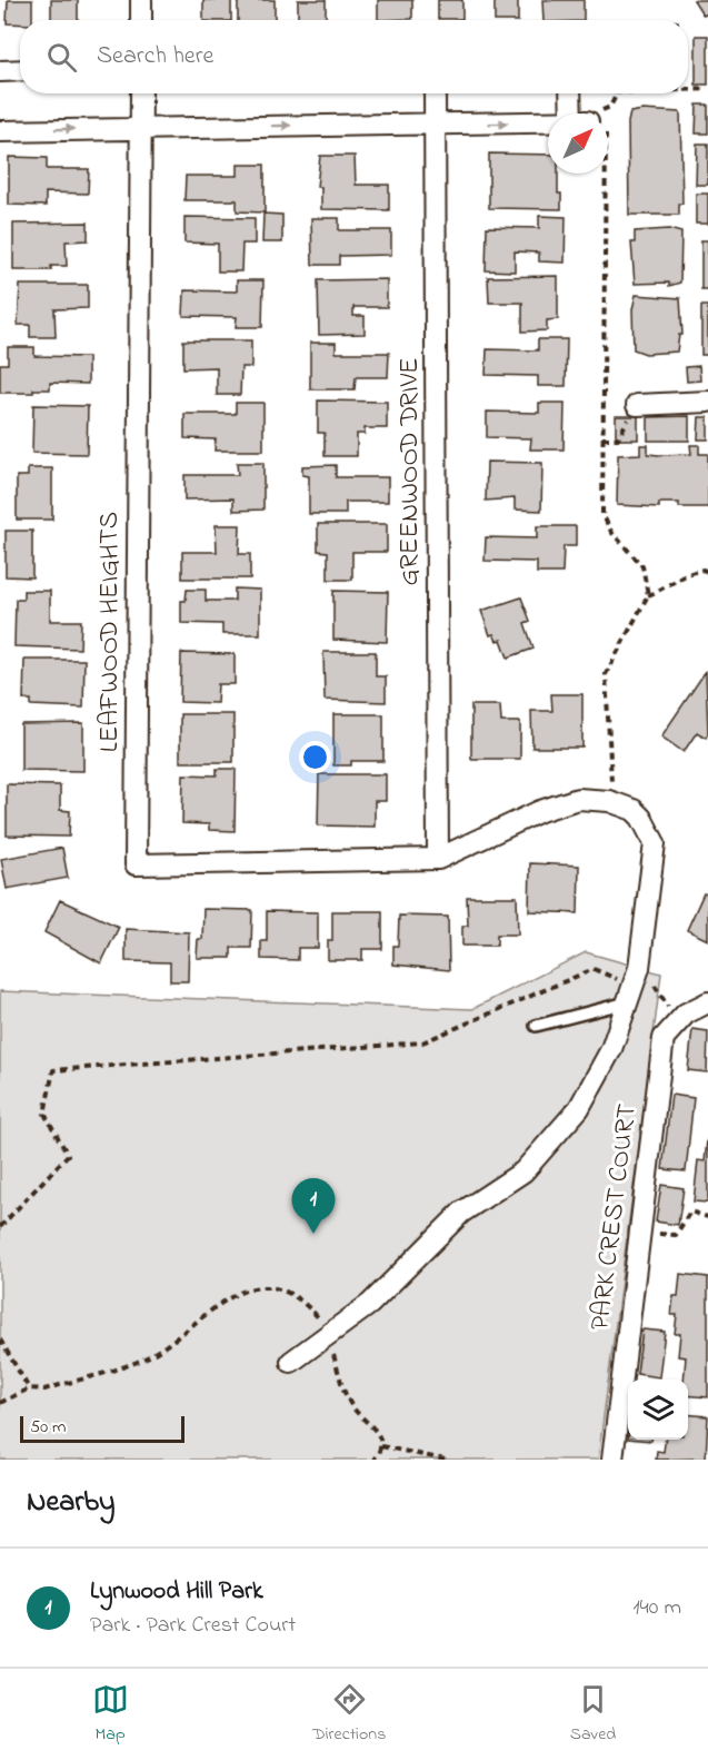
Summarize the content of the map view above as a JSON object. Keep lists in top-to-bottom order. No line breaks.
{"streets":{"street":["GREENWOOD DRIVE","LEAFWOOD HEIGHTS","PARK CREST COURT"]},"crossings":[["GREENWOOD DRIVE","LEAFWOOD HEIGHTS"],["GREENWOOD DRIVE","PARK CREST COURT"],["LEAFWOOD HEIGHTS","PARK CREST COURT"]],"scale_bar":"50 m","north":"top right","page":{"search":"Search here","pins":"1","scale":"50 m","heading":"Nearby","list":[{"mark":"1","name":"Lynwood Hill Park","note":"Park · Park Crest Court","value":"140 m"}],"nav":["Map","Directions","Saved"]}}
